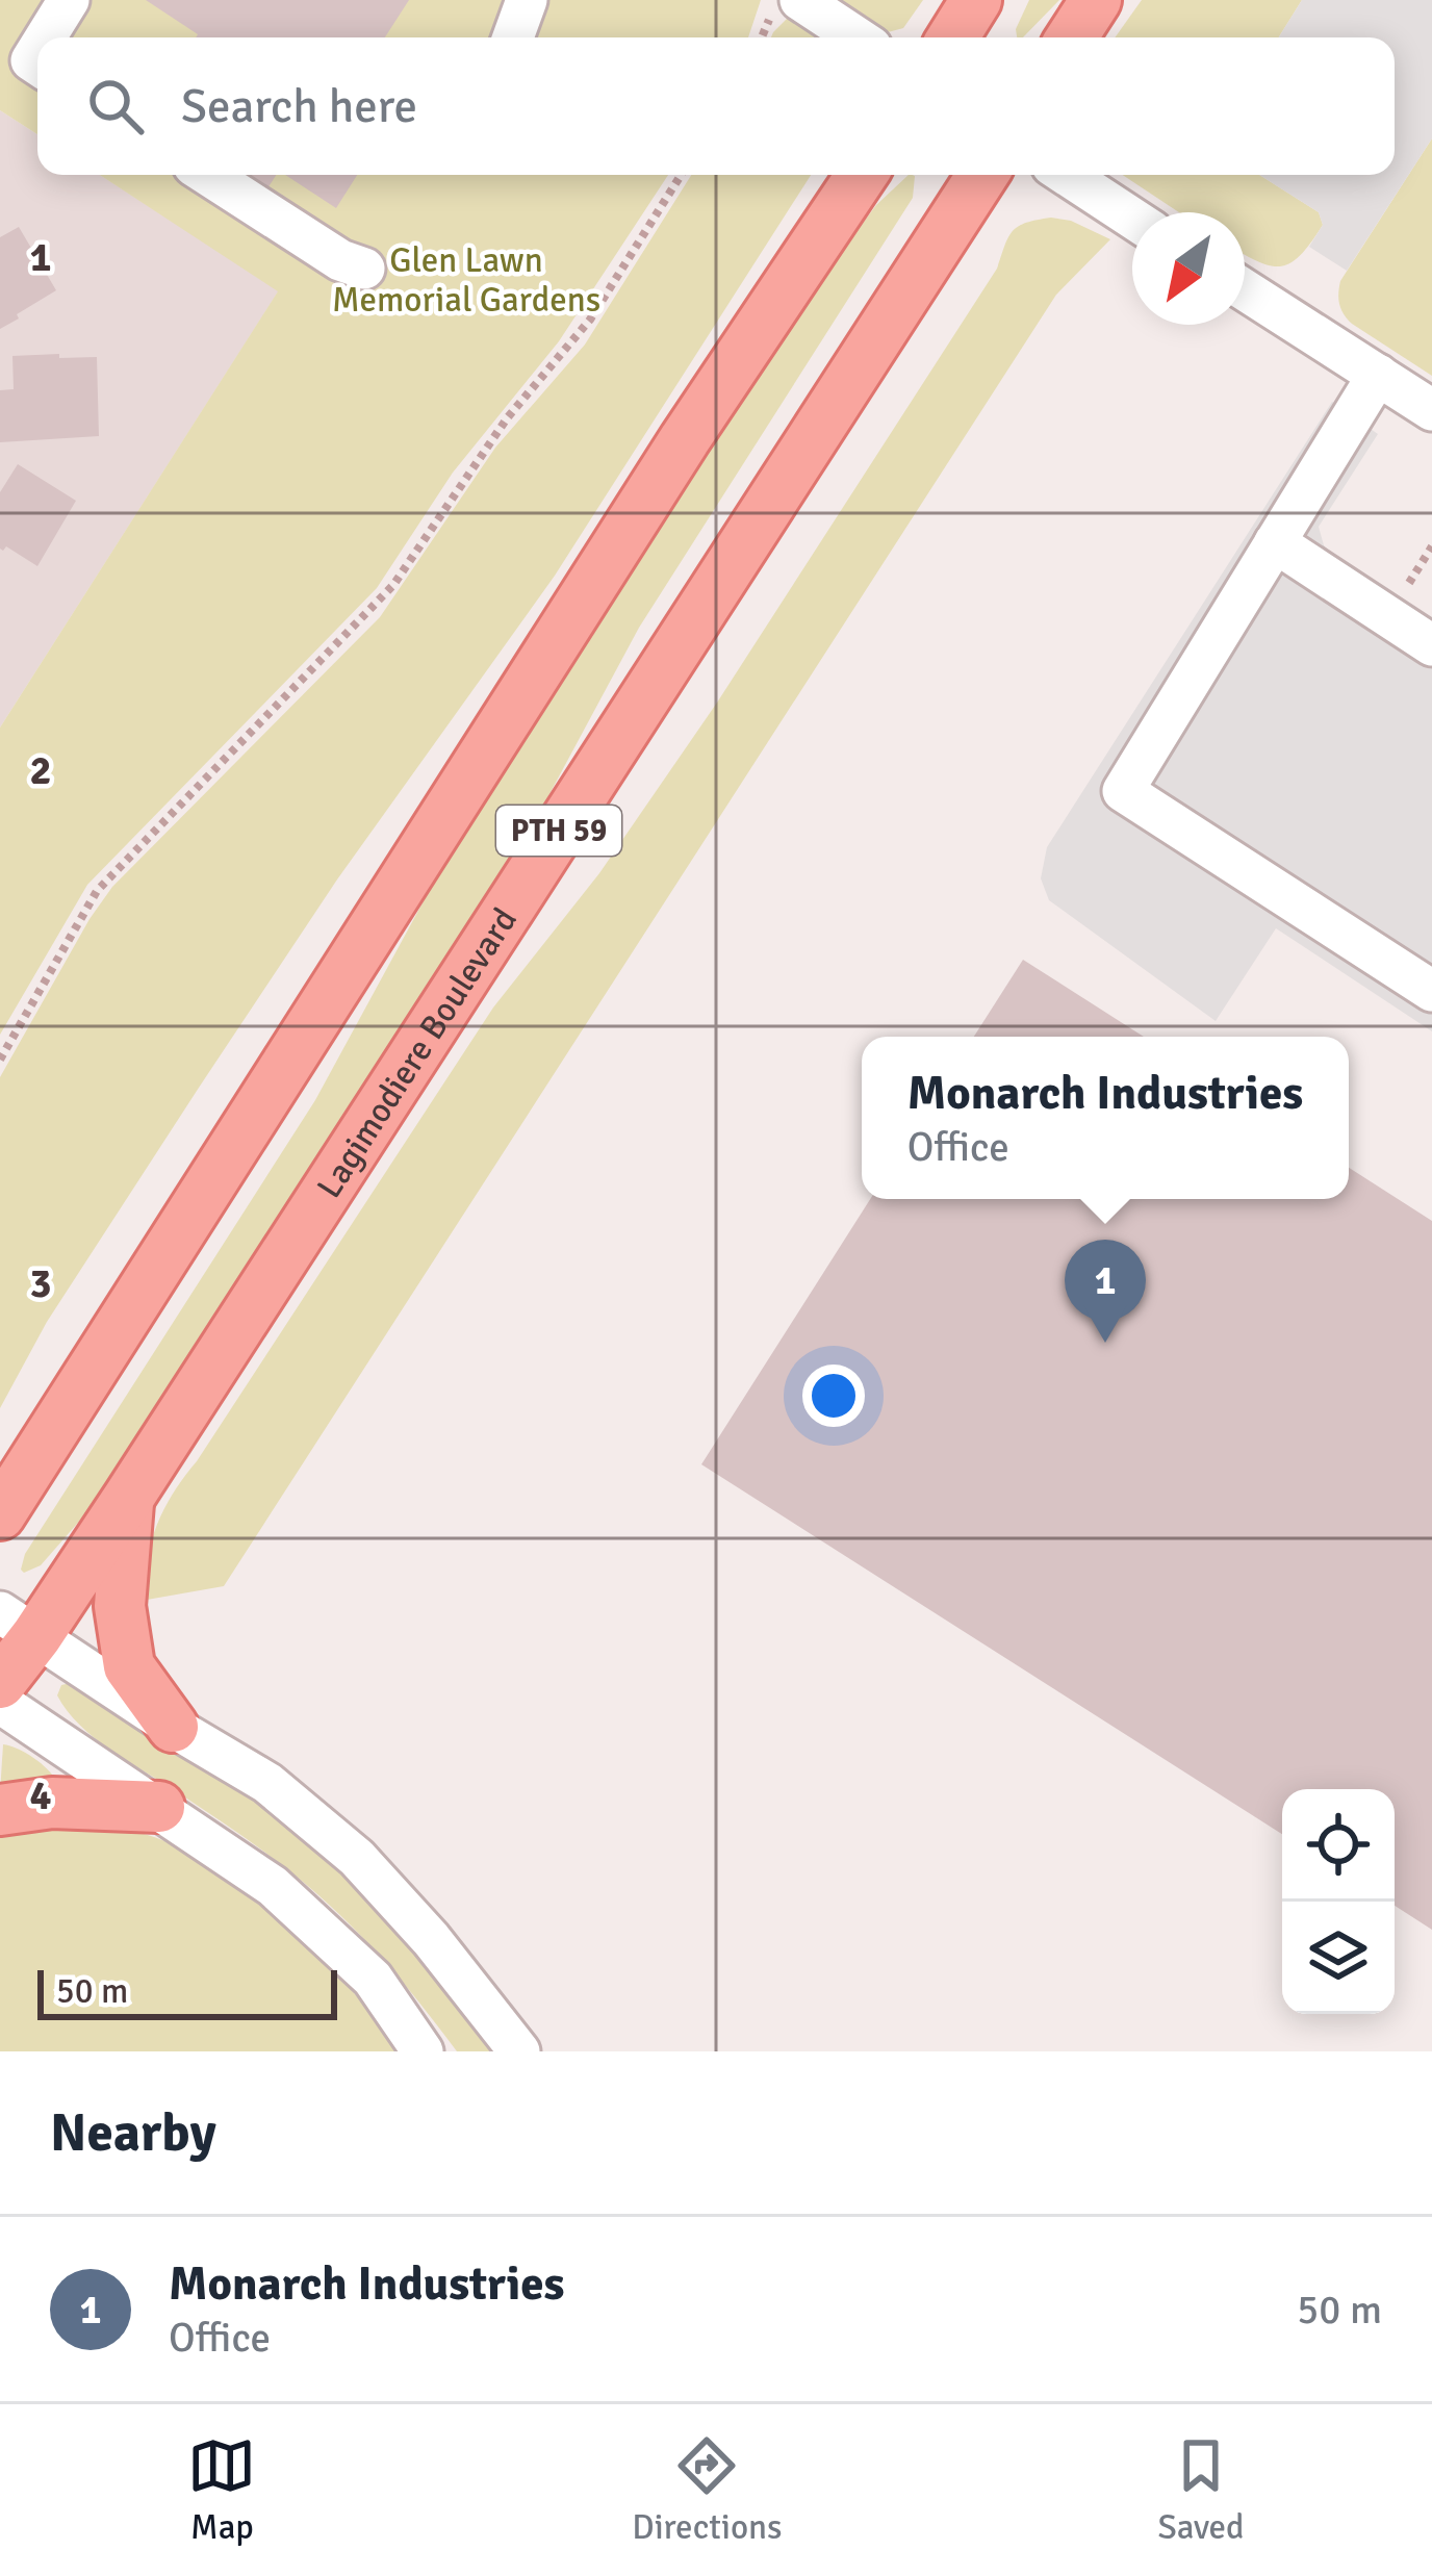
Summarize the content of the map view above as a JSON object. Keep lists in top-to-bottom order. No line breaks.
{"streets":{"main road":["PTH 59","Lagimodiere Boulevard"]},"parks":["Glen Lawn Memorial Gardens"],"scale_bar":"50 m","north":"bottom left","page":{"search":"Search here","popup":["Monarch Industries","Office"],"pins":"1","scale":"50 m","heading":"Nearby","list":[{"mark":"1","name":"Monarch Industries","note":"Office","value":"50 m"}],"nav":["Map","Directions","Saved"]},"grid":{"rows":["1","2","3","4"]}}
